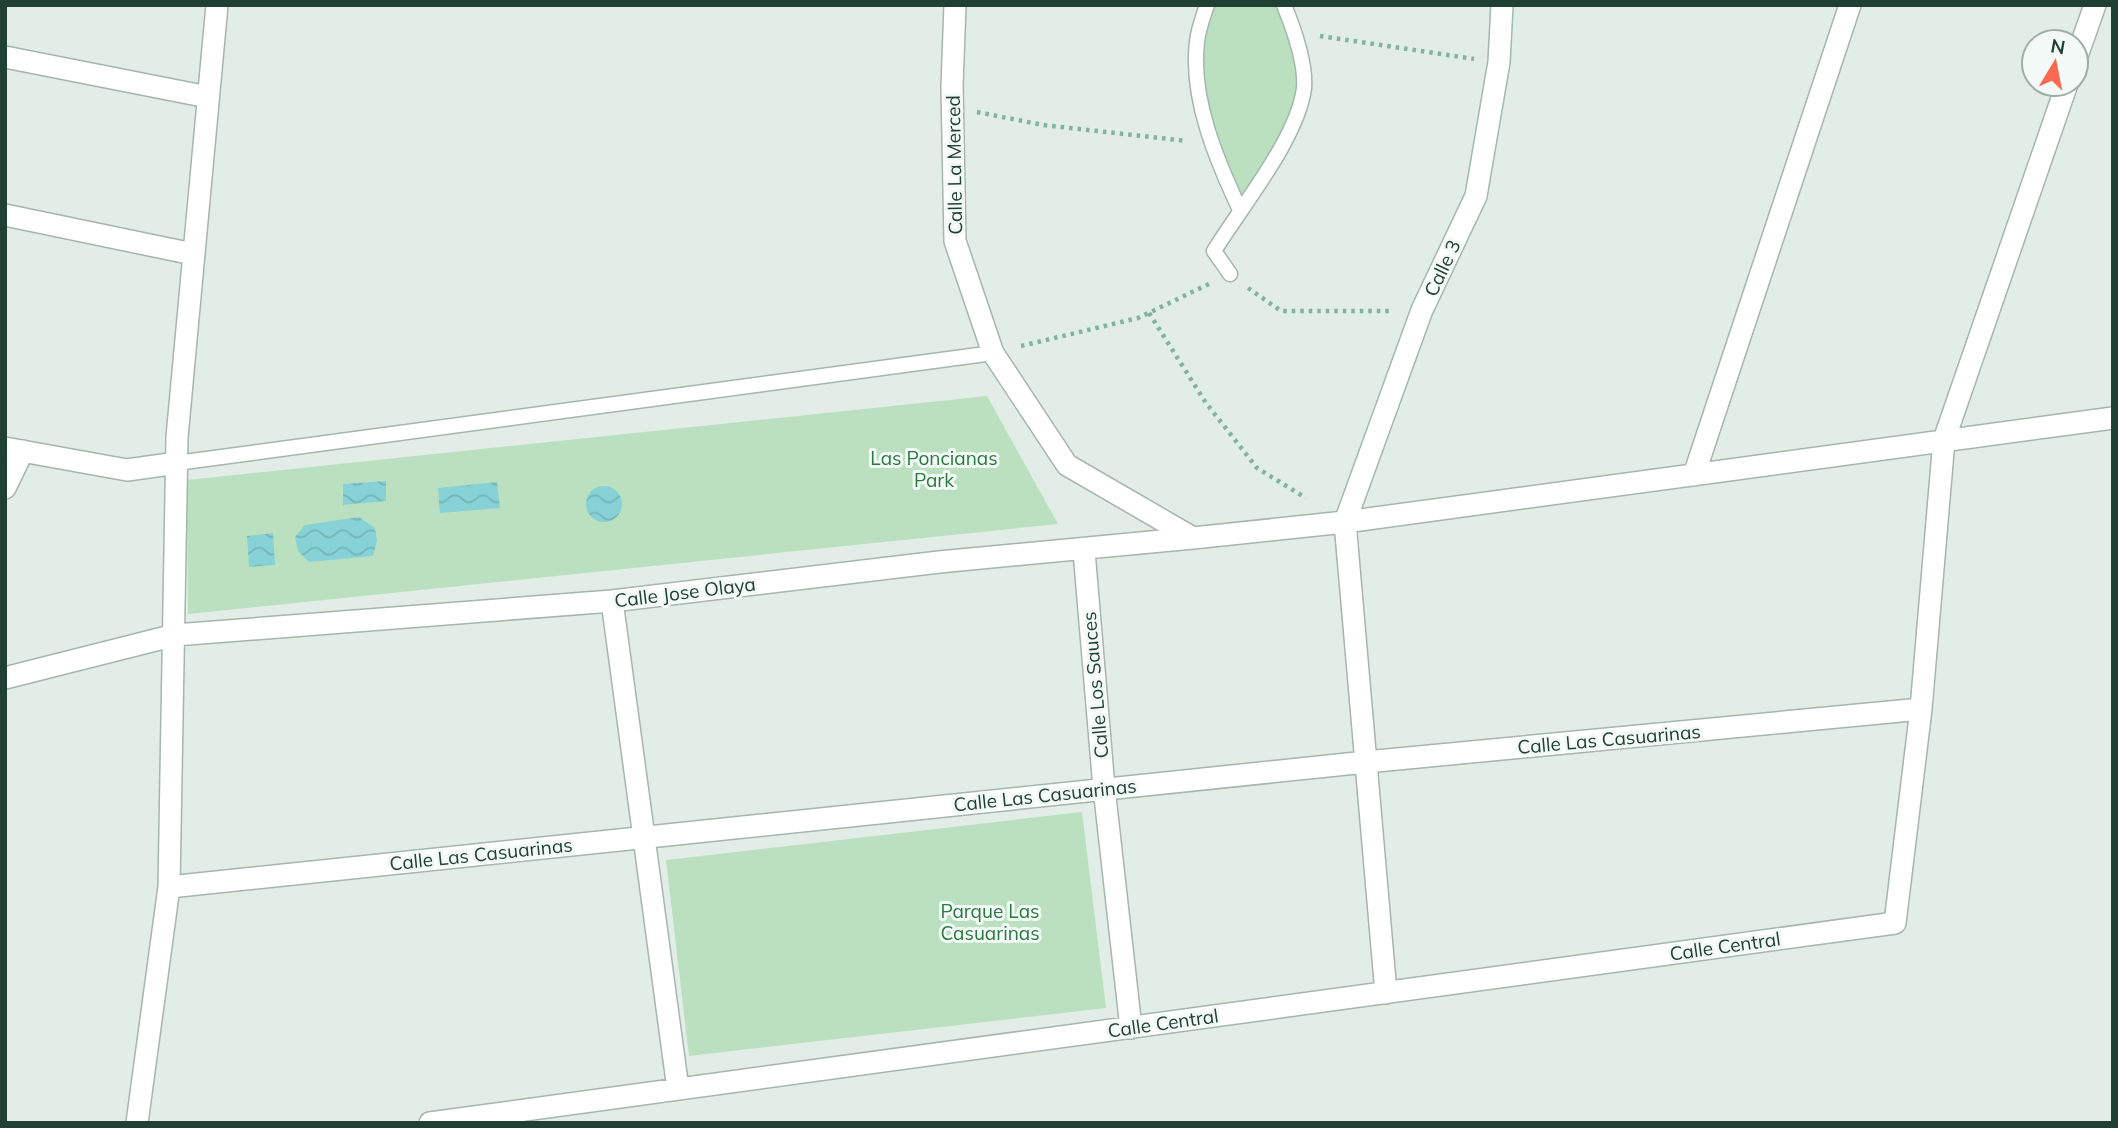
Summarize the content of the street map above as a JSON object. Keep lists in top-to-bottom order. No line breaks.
{"streets":{"street":["Calle La Merced","Calle 3","Calle Jose Olaya","Calle Los Sauces","Calle Las Casuarinas","Calle Central"]},"crossings":[["Calle La Merced","Calle Jose Olaya"],["Calle 3","Calle Jose Olaya"],["Calle Jose Olaya","Calle Los Sauces"],["Calle Los Sauces","Calle Las Casuarinas"],["Calle Los Sauces","Calle Central"],["Calle Las Casuarinas","Calle Central"]],"parks":["Las Poncianas Park","Parque Las Casuarinas"],"north":"top"}
